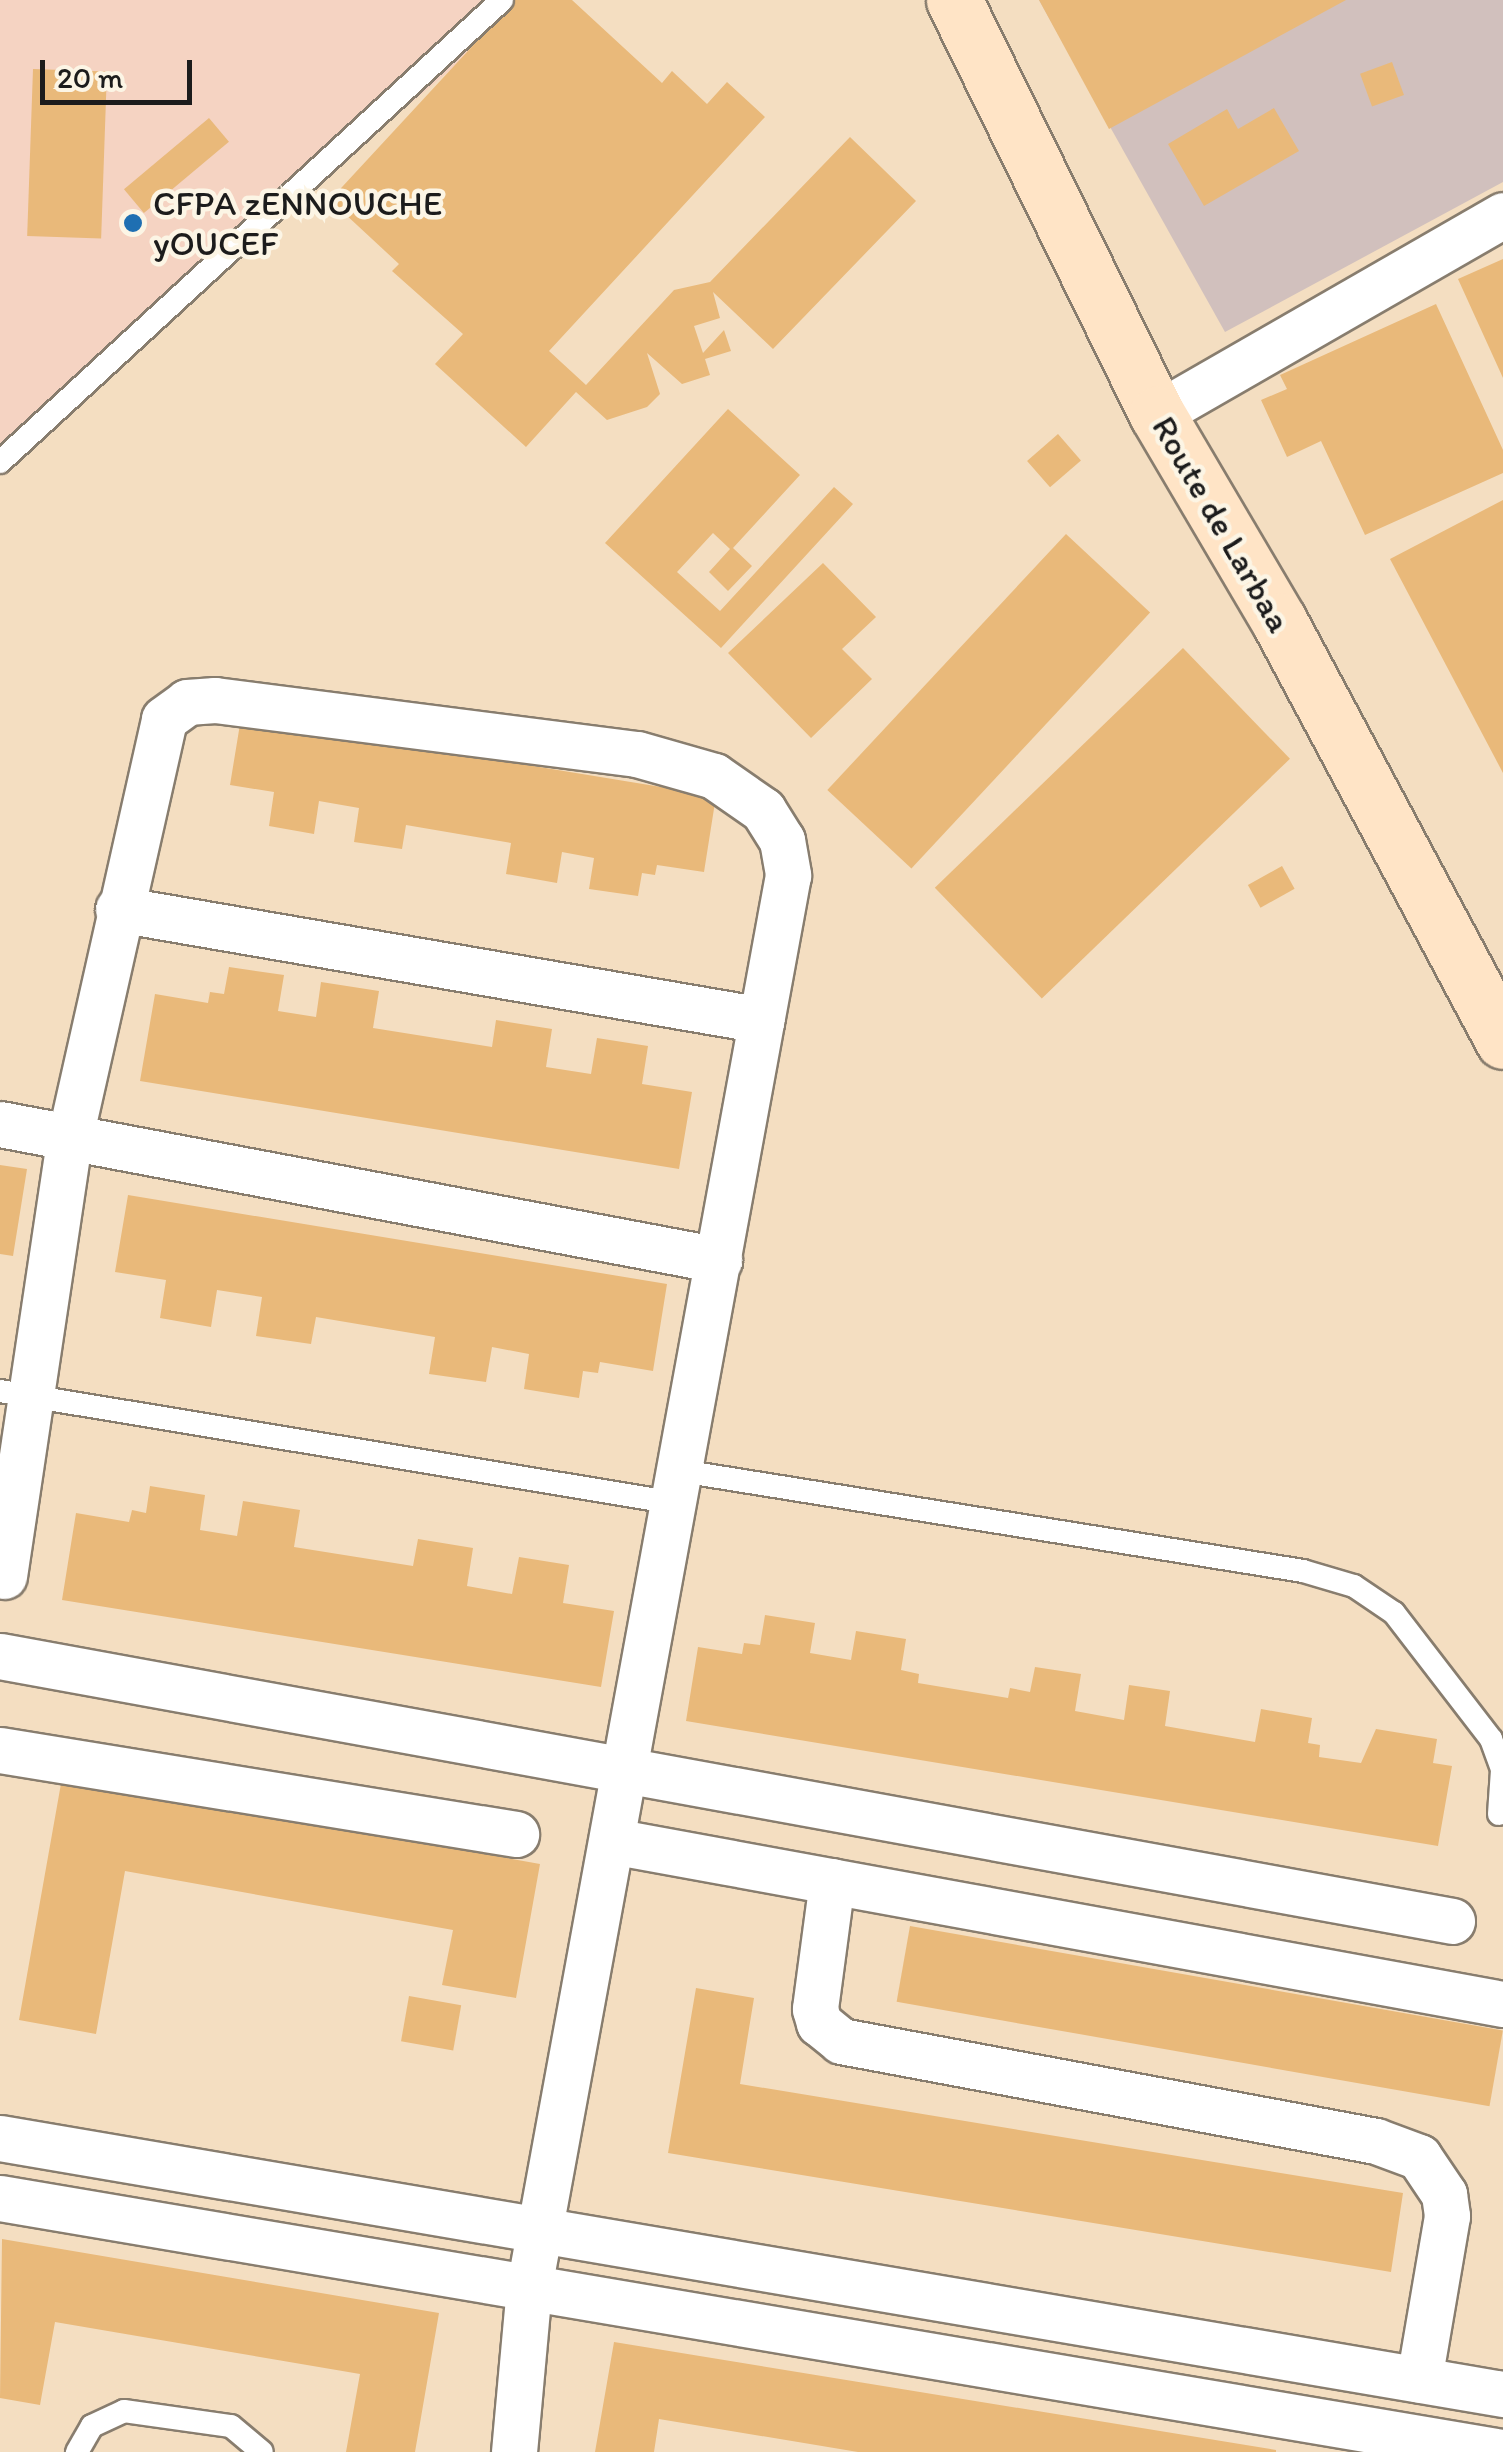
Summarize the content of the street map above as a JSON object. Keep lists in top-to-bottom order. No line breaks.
{"streets":{"main road":["Route de Larbaa"]},"places":["CFPA zENNOUCHE yOUCEF"],"scale_bar":"20 m"}
